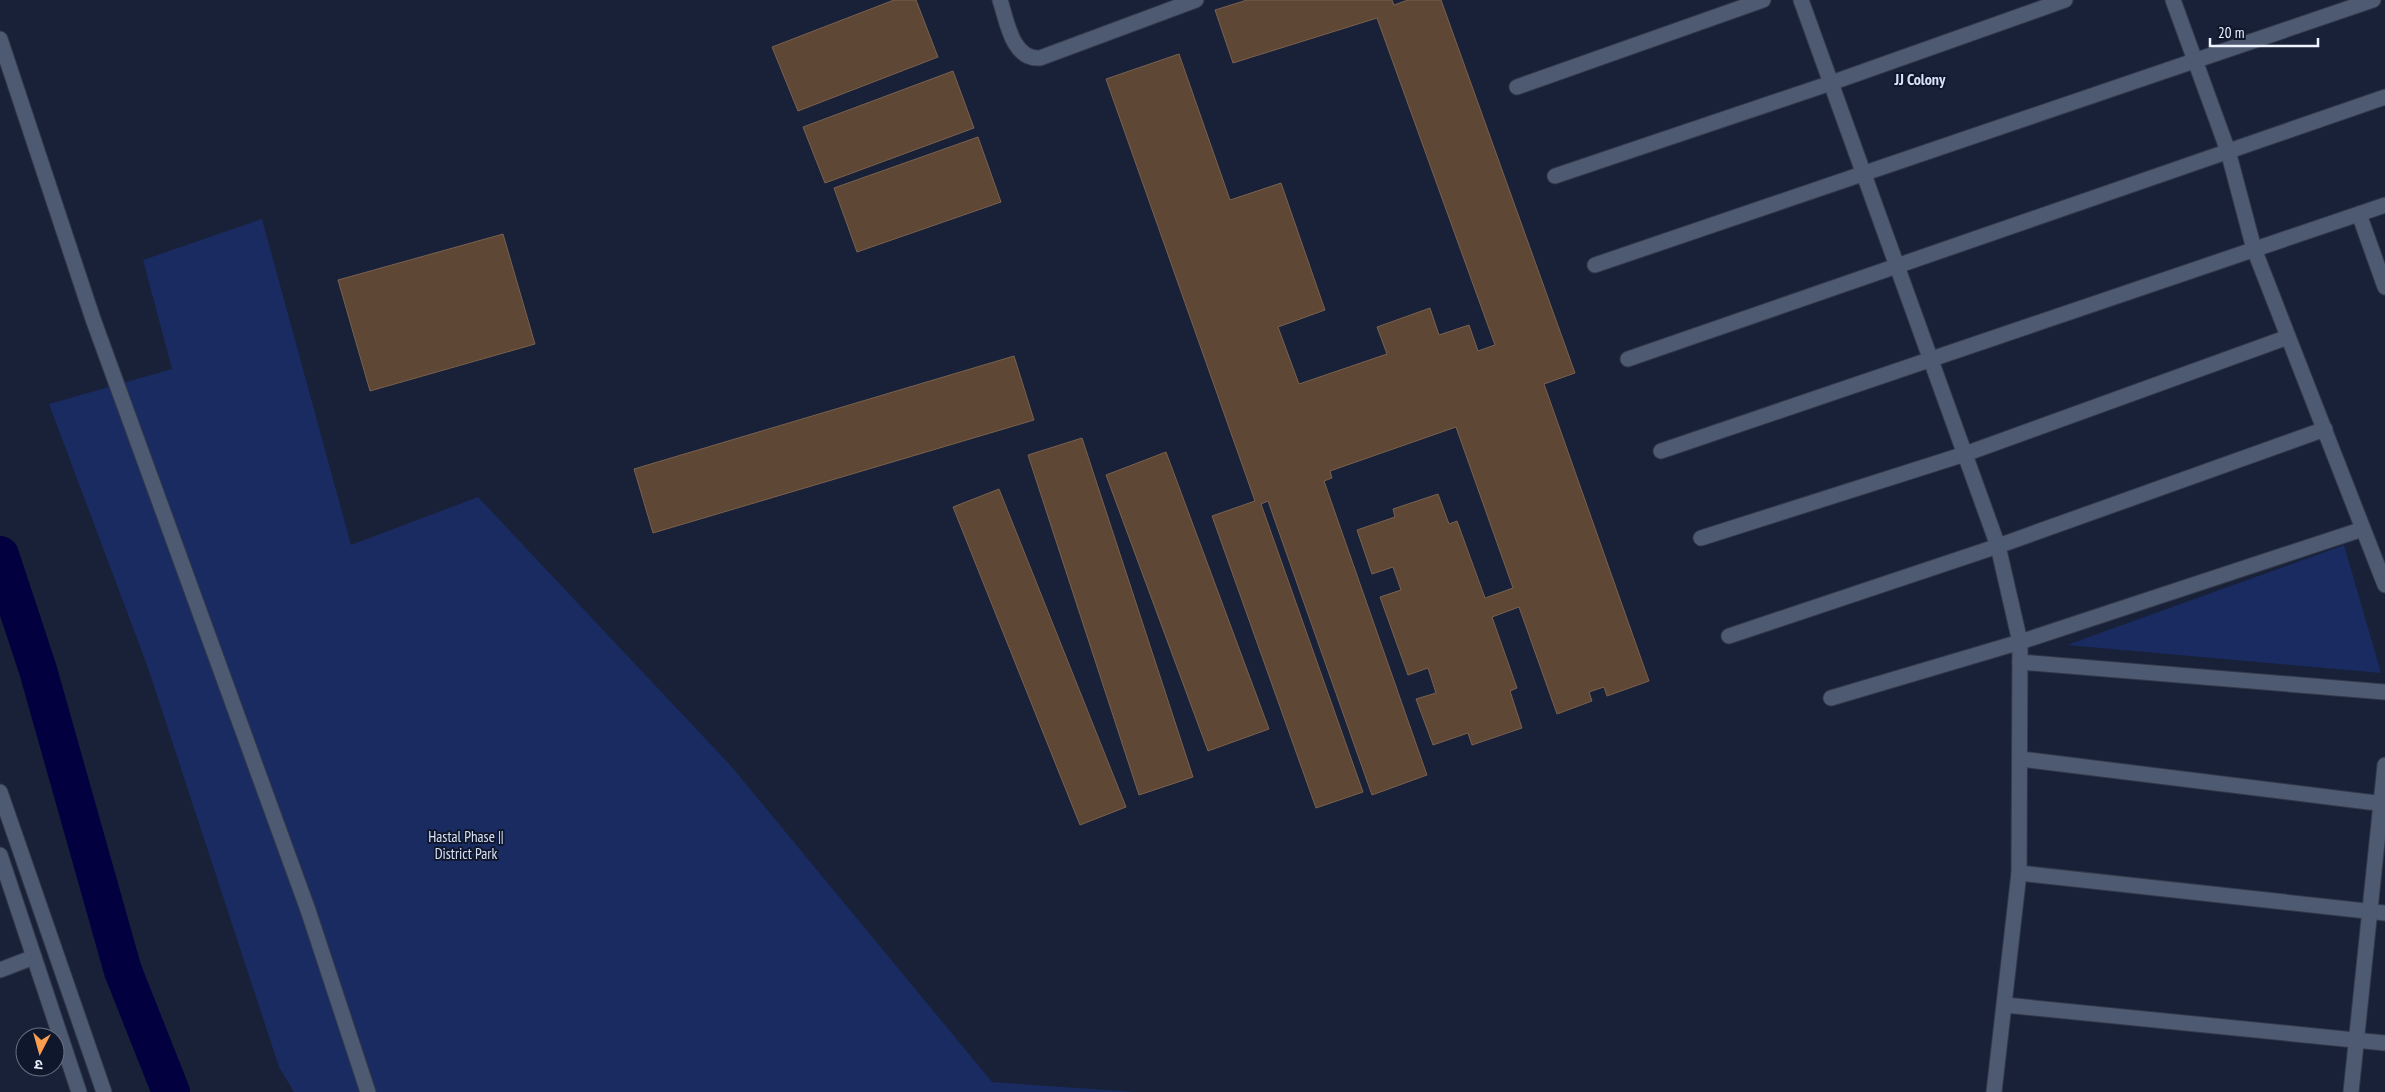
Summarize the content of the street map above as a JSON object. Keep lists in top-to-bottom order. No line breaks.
{"districts":["JJ Colony"],"parks":["Hastal Phase || District Park"],"scale_bar":"20 m","north":"bottom"}
